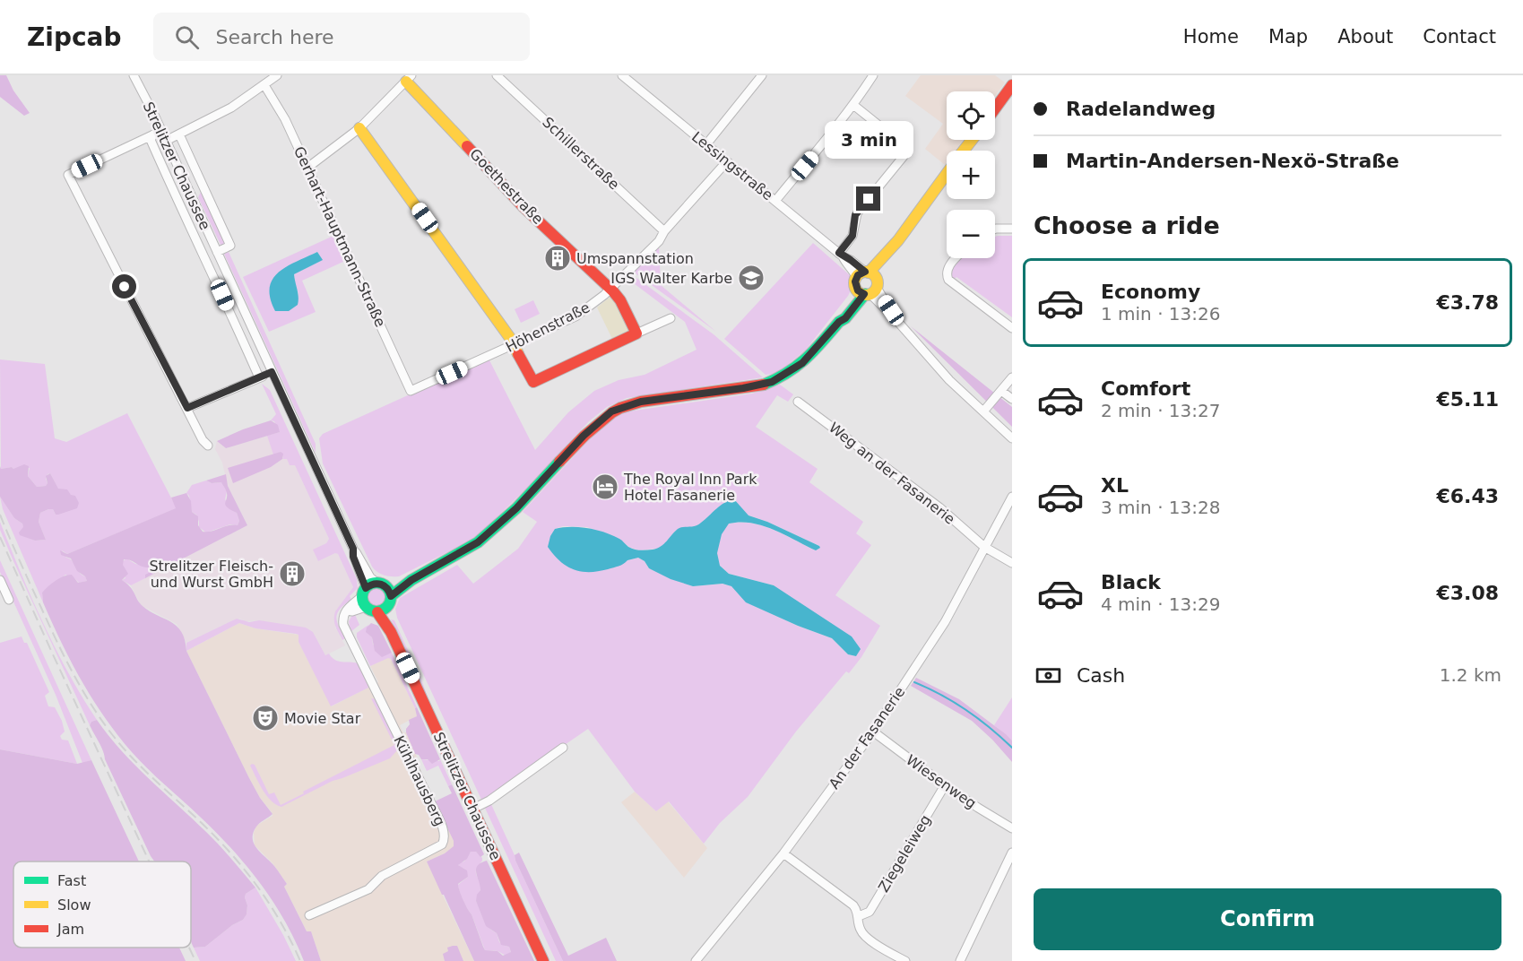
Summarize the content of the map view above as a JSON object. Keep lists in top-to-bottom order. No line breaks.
{"streets":{"street":["Schillerstraße","Strelitzer Chaussee","Lessingstraße","Goethestraße","Gerhart-Hauptmann-Straße","Höhenstraße","Weg an der Fasanerie","An der Fasanerie","Kühlhausberg","Wiesenweg","Ziegeleiweg"]},"crossings":[["Schillerstraße","Höhenstraße"],["Strelitzer Chaussee","Kühlhausberg"],["Lessingstraße","Höhenstraße"],["Goethestraße","Höhenstraße"],["Gerhart-Hauptmann-Straße","Höhenstraße"],["Weg an der Fasanerie","An der Fasanerie"],["An der Fasanerie","Wiesenweg"],["Wiesenweg","Ziegeleiweg"]],"places":{"building":["Umspannstation","Strelitzer Fleisch- und Wurst GmbH"],"school or university":["IGS Walter Karbe"],"hotel":["The Royal Inn Park Hotel Fasanerie"],"theatre":["Movie Star"]},"legend":["Fast","Slow","Jam"],"page":{"header":"Zipcab","search":"Search here","nav":["Home","Map","About","Contact"],"banner":["Radelandweg","Martin-Andersen-Nexö-Straße"],"map_buttons":["+","−"],"bubble":"3 min","heading":"Choose a ride","list":[{"name":"Economy","note":"1 min · 13:26","value":"€3.78"},{"name":"Comfort","note":"2 min · 13:27","value":"€5.11"},{"name":"XL","note":"3 min · 13:28","value":"€6.43"},{"name":"Black","note":"4 min · 13:29","value":"€3.08"}],"pay":["Cash","1.2 km"],"buttons":"Confirm"}}
